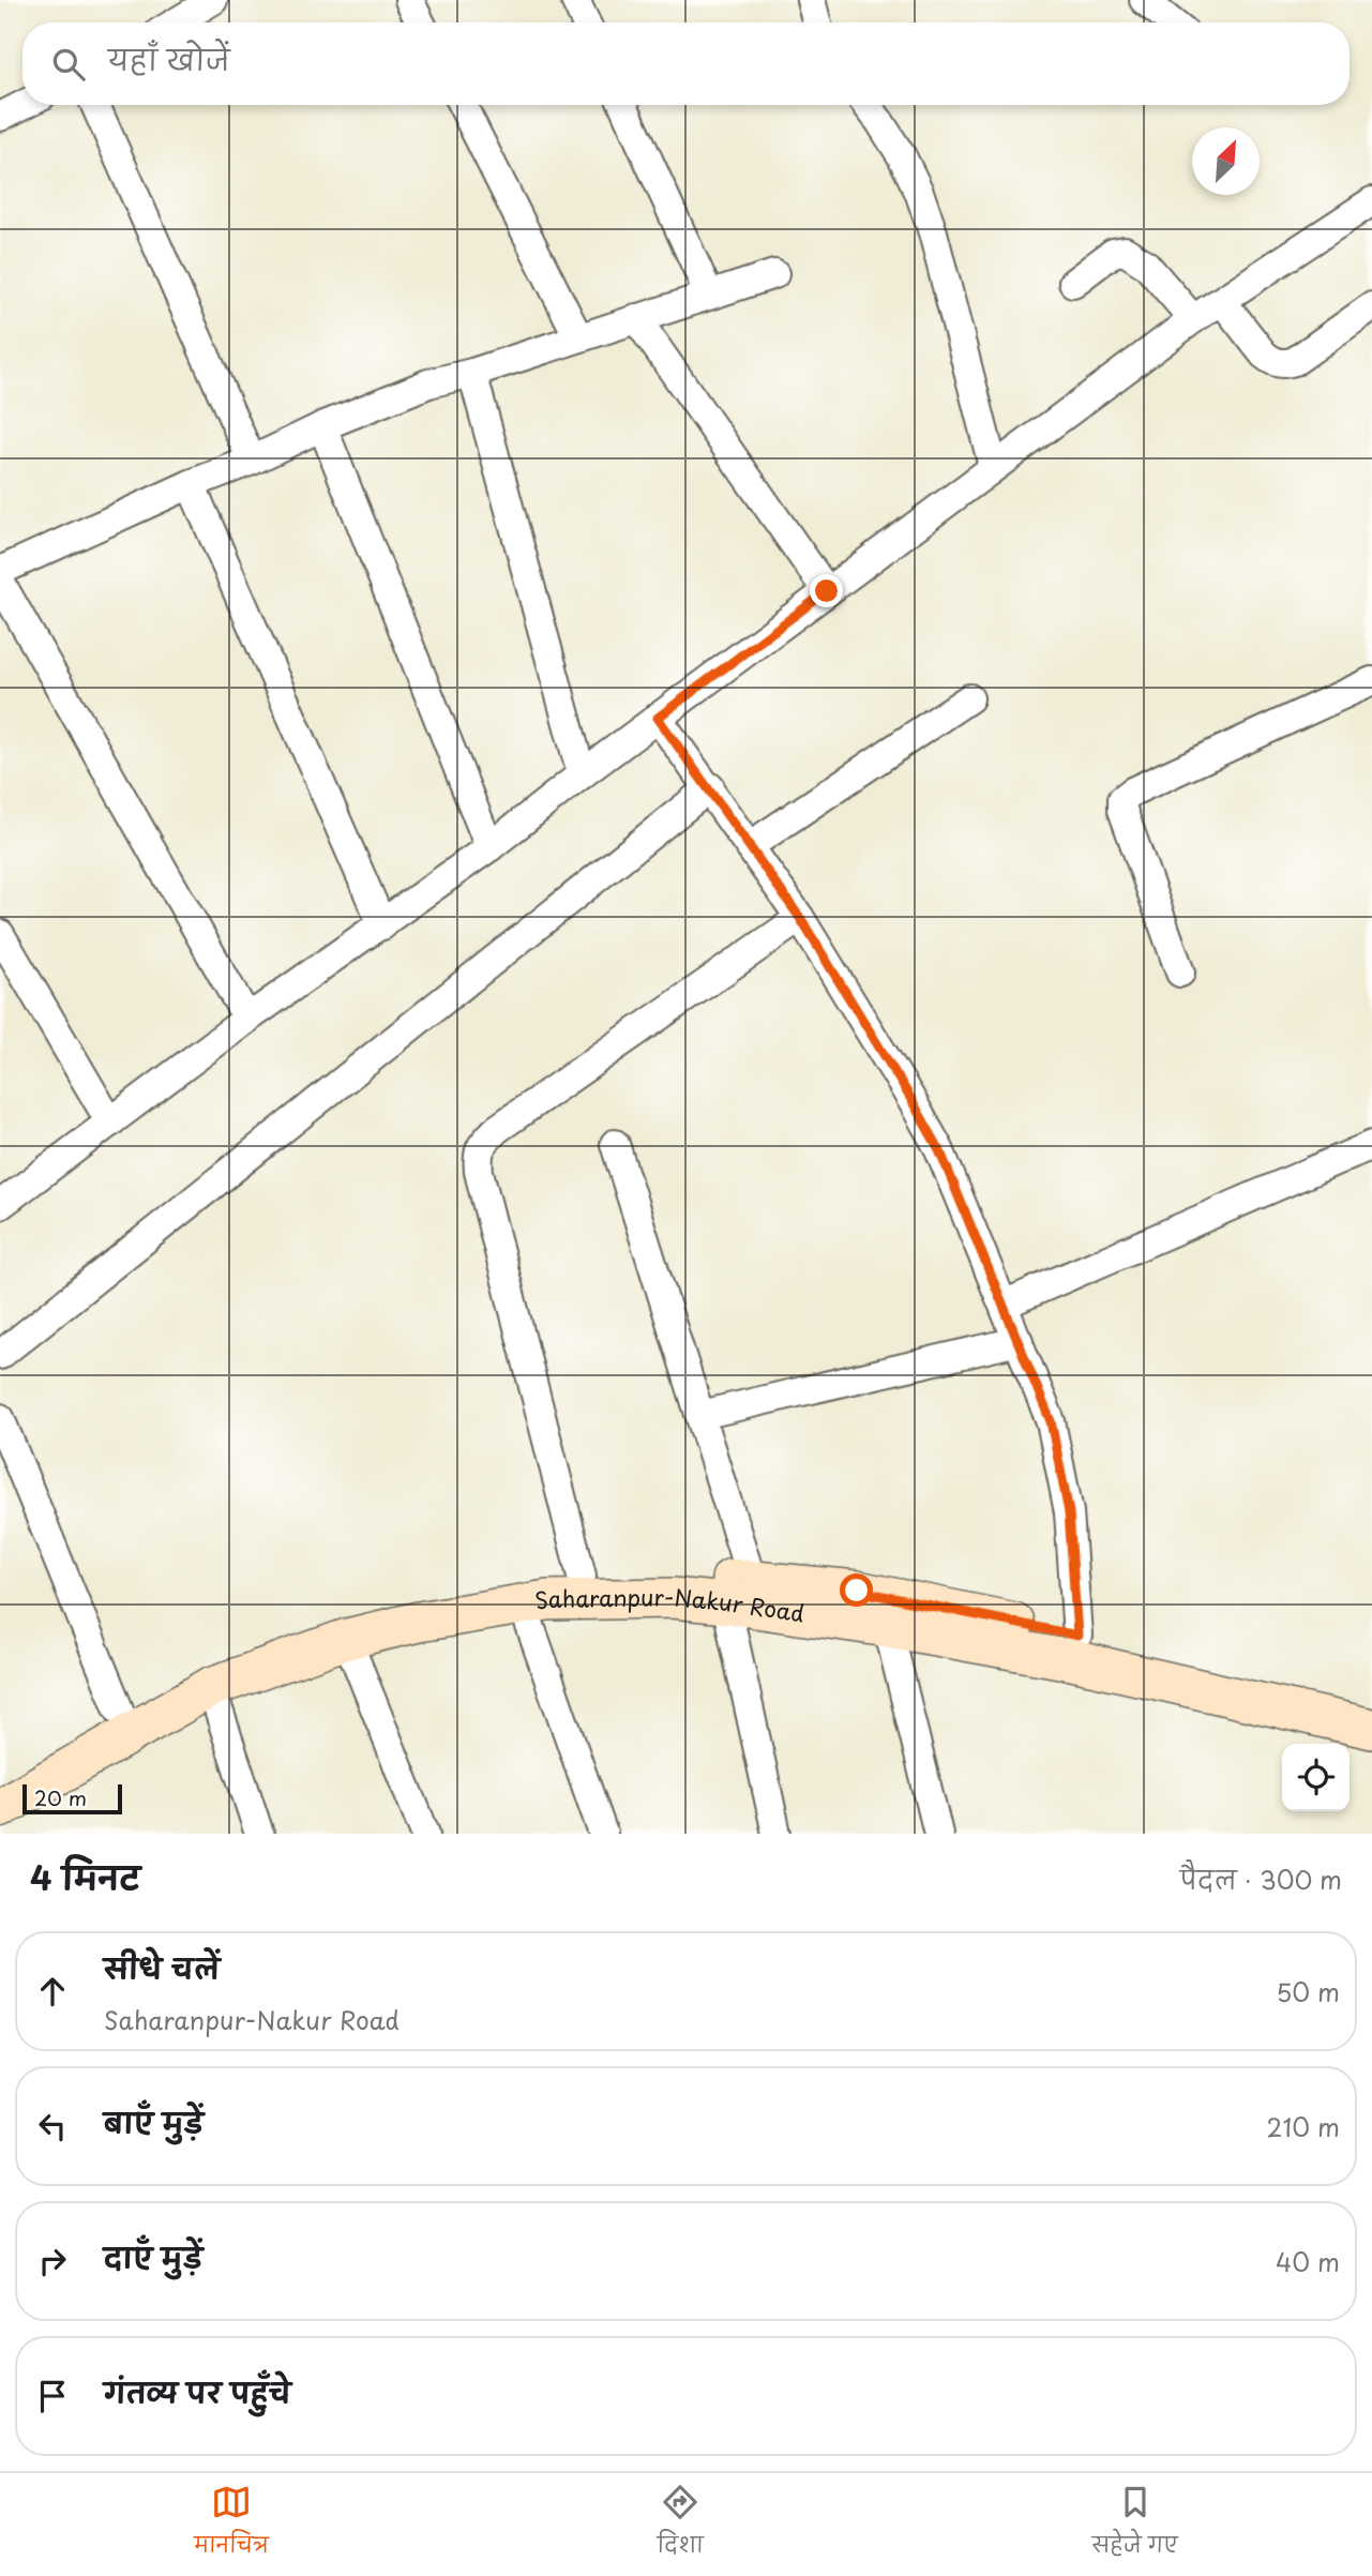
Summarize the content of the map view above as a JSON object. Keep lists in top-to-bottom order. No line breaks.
{"streets":{"main road":["Saharanpur-Nakur Road"]},"scale_bar":"20 m","north":"top right","page":{"search":"यहाँ खोजें","scale":"20 m","heading":["4 मिनट","पैदल · 300 m"],"list":[["सीधे चलें","Saharanpur-Nakur Road","50 m"],["बाएँ मुड़ें","210 m"],["दाएँ मुड़ें","40 m"],"गंतव्य पर पहुँचे"],"nav":["मानचित्र","दिशा","सहेजे गए"]}}
